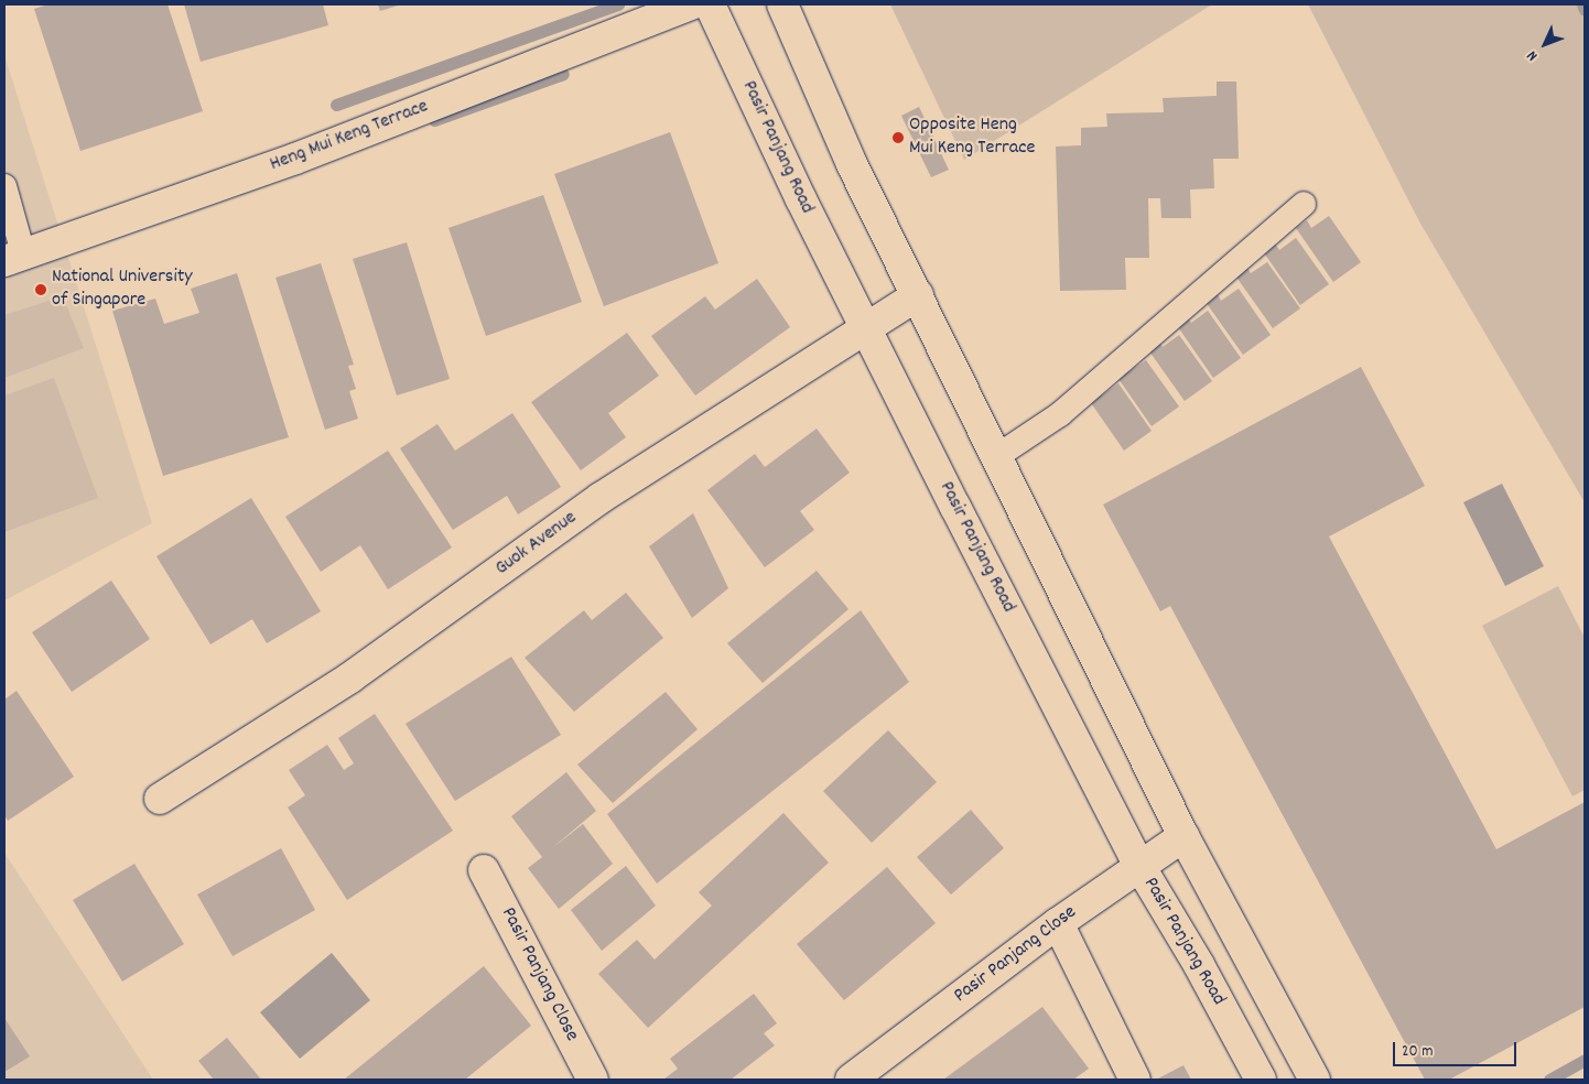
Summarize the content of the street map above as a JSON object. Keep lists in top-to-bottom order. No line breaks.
{"streets":{"street":["Heng Mui Keng Terrace","Pasir Panjang Road","Guok Avenue","Pasir Panjang Close"]},"crossings":[["Pasir Panjang Road","Guok Avenue"],["Pasir Panjang Road","Pasir Panjang Close"]],"places":["Opposite Heng Mui Keng Terrace","National University of Singapore"],"scale_bar":"20 m","north":"bottom left"}
